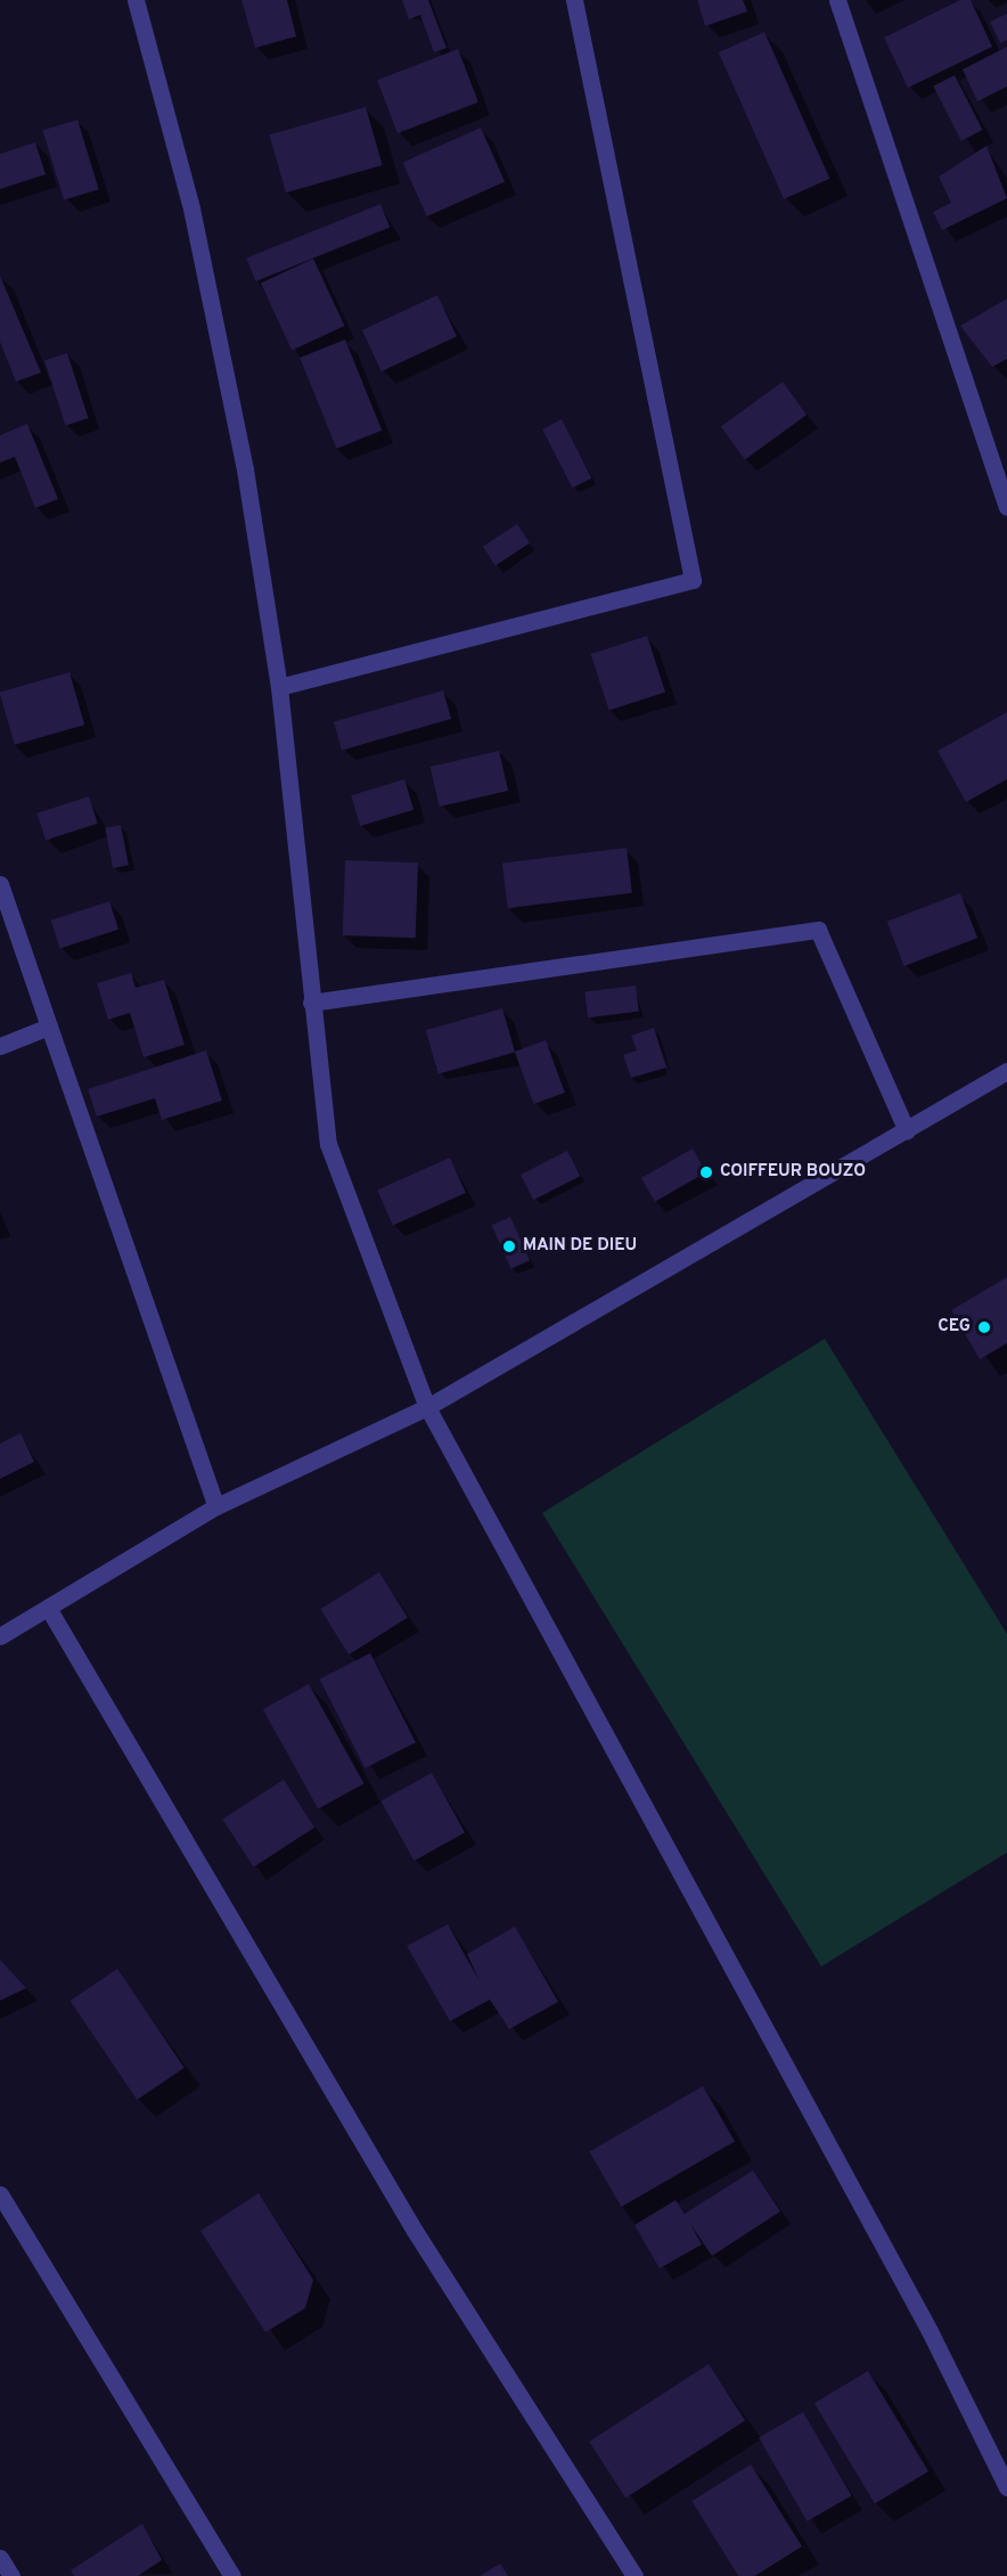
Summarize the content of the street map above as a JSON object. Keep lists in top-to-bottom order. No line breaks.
{"places":["COIFFEUR BOUZO","MAIN DE DIEU","CEG"]}
